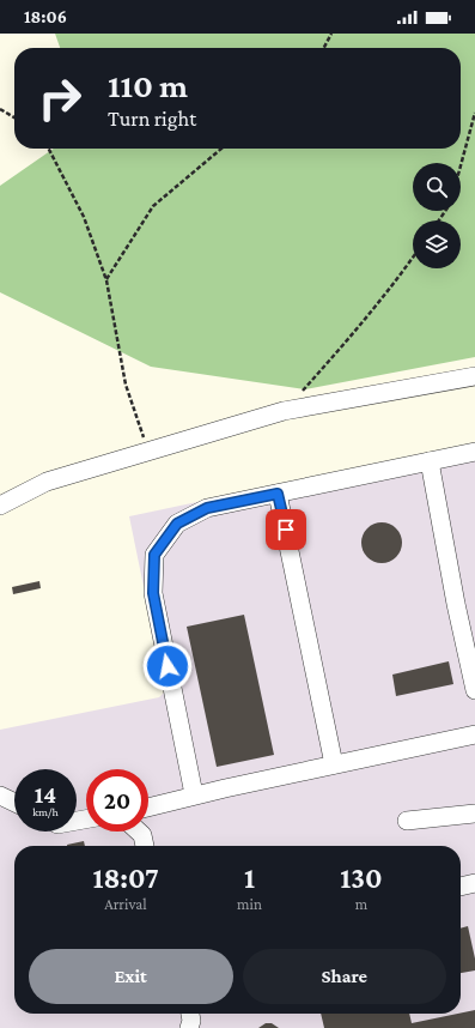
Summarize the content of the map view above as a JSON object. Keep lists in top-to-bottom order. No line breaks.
{"page":{"status":"18:06","turn":["110 m","Turn right"],"speed":"14 km/h","limit":"20","eta":["18:07","Arrival","1","min","130","m"],"buttons":["Exit","Share"]}}
